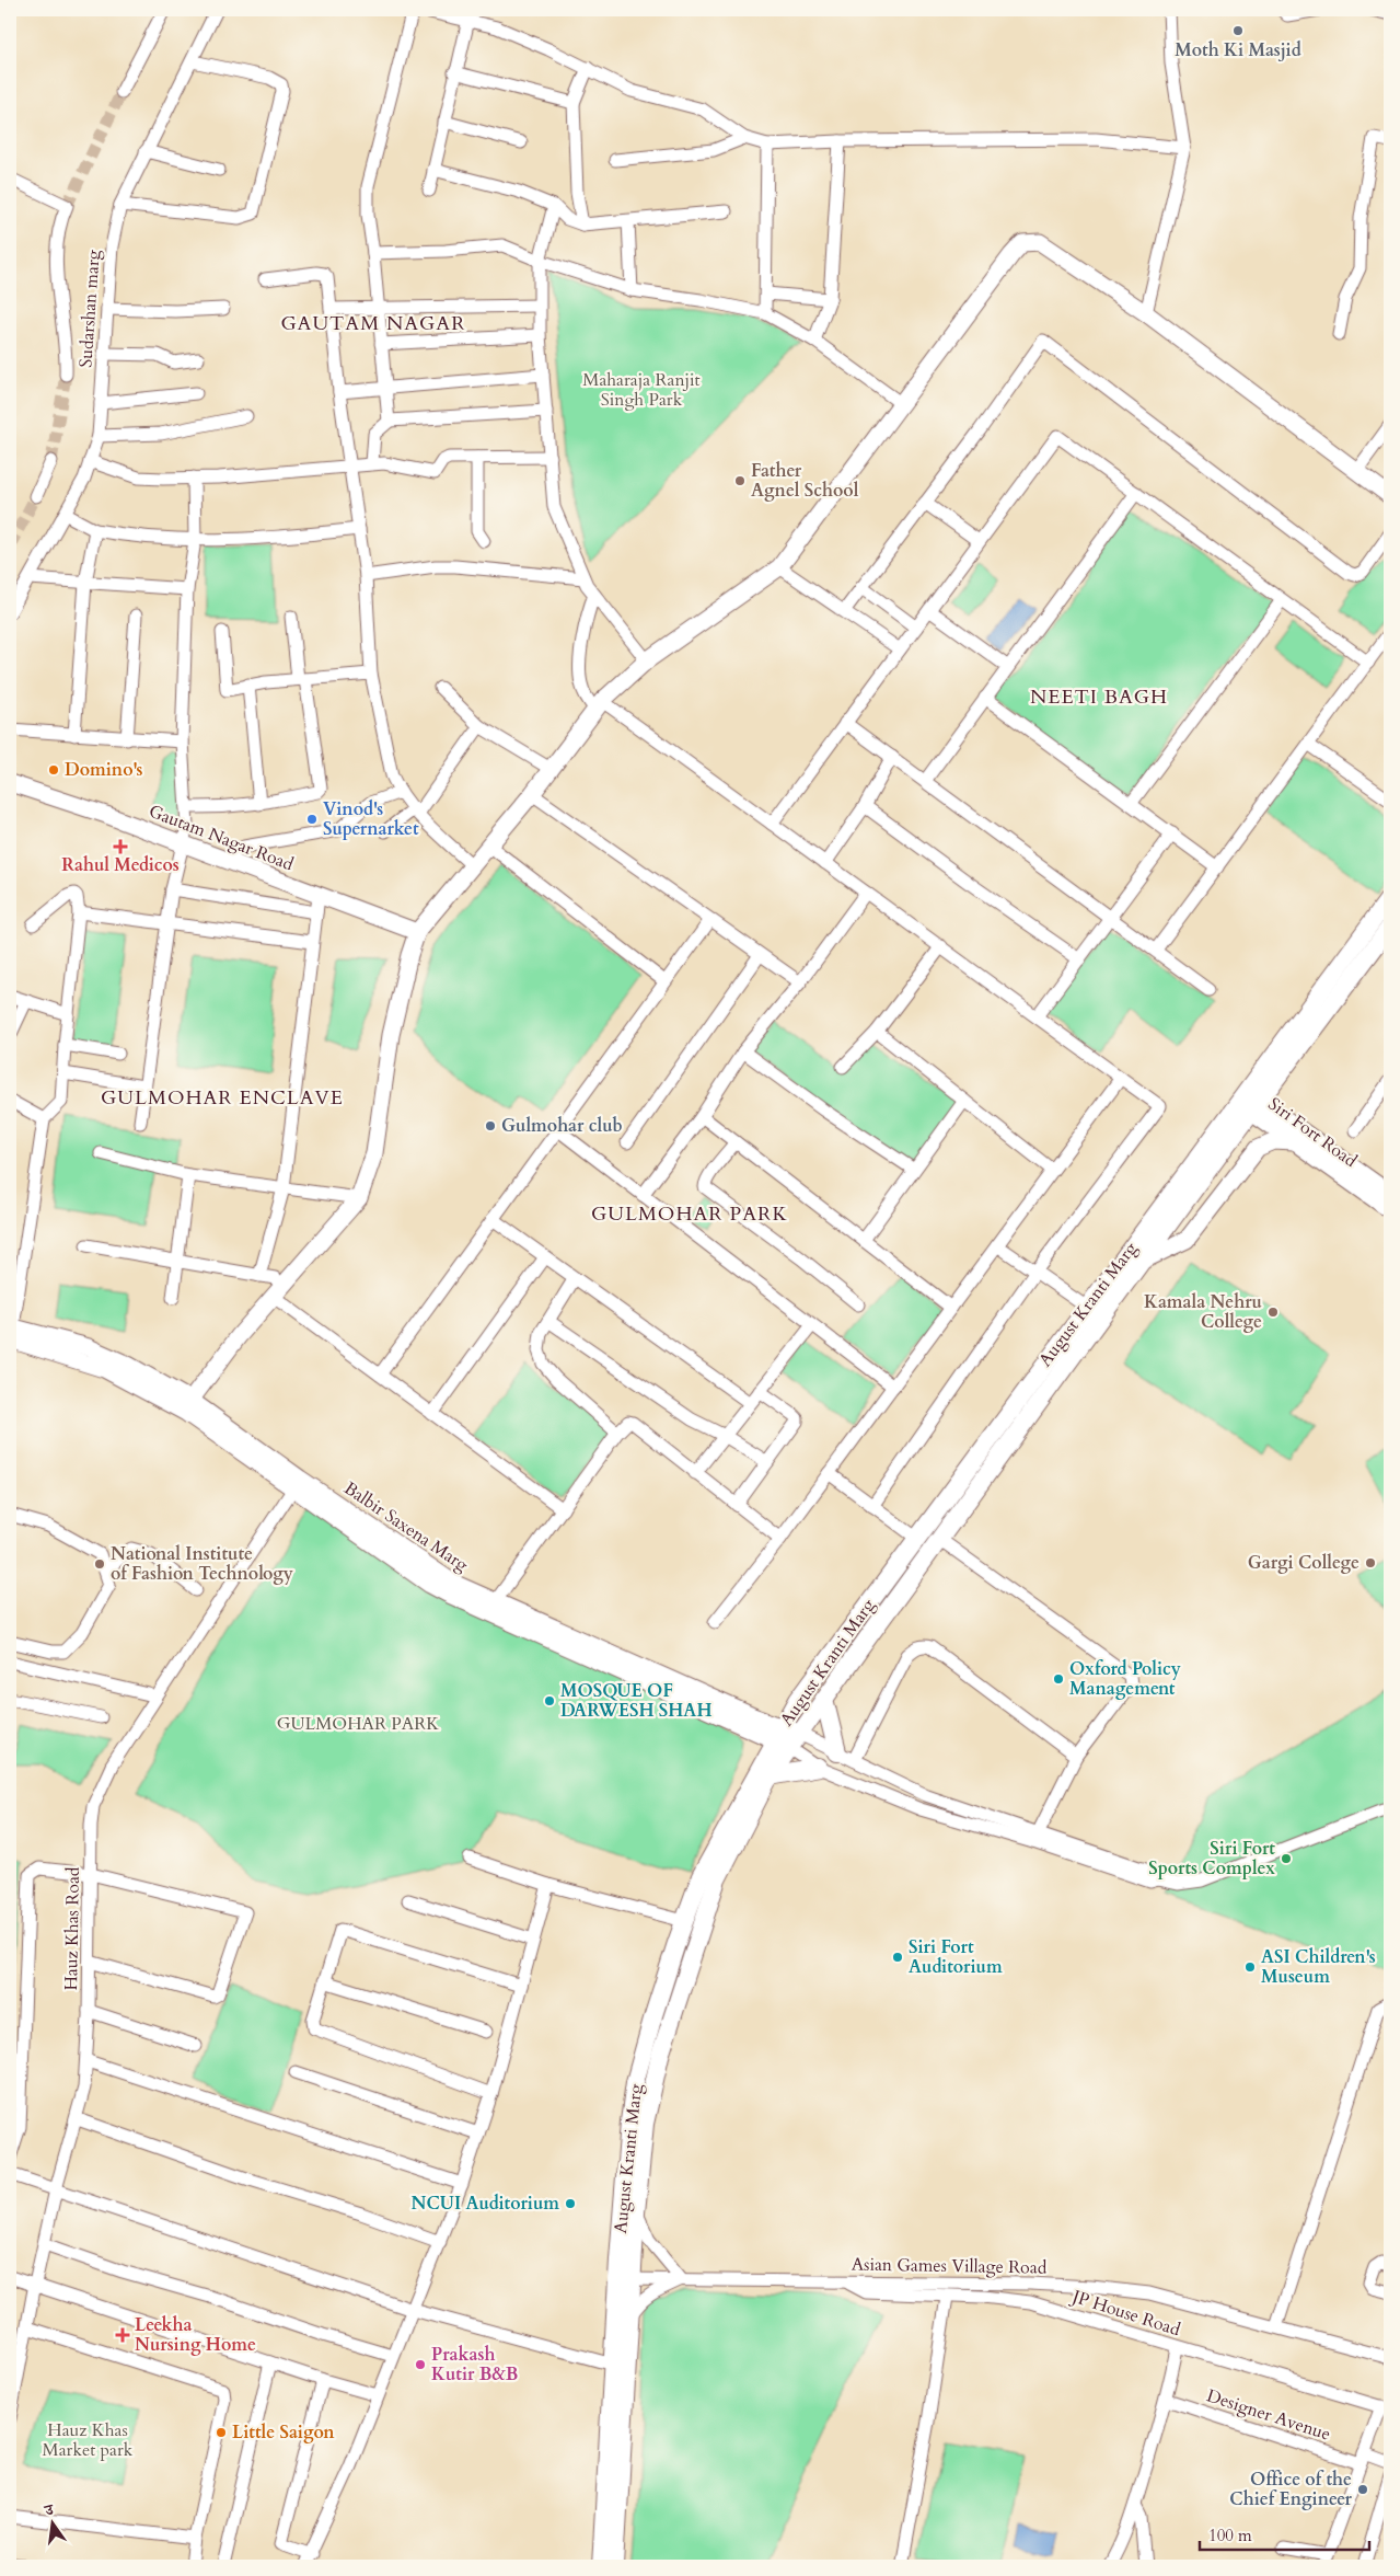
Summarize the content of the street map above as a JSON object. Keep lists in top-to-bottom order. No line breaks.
{"streets":{"main road":["August Kranti Marg"],"street":["Sudarshan marg","Gautam Nagar Road","Siri Fort Road","Balbir Saxena Marg","Hauz Khas Road","Asian Games Village Road","JP House Road","Designer Avenue"]},"crossings":[["Siri Fort Road","August Kranti Marg"],["August Kranti Marg","Balbir Saxena Marg"],["August Kranti Marg","Asian Games Village Road"],["Balbir Saxena Marg","Hauz Khas Road"],["Asian Games Village Road","JP House Road"]],"districts":["GAUTAM NAGAR","NEETI BAGH","GULMOHAR ENCLAVE","GULMOHAR PARK"],"parks":["Maharaja Ranjit Singh Park","GULMOHAR PARK","Hauz Khas Market park"],"places":{"other":["Moth Ki Masjid","Father Agnel School","Domino's","Vinod's Supernarket","Gulmohar club","Kamala Nehru College","Gargi College","National Institute of Fashion Technology","Oxford Policy Management","MOSQUE OF DARWESH SHAH","Siri Fort Sports Complex","Siri Fort Auditorium","ASI Children's Museum","NCUI Auditorium","Prakash Kutir B&B","Little Saigon","Office of the Chief Engineer"],"health":["Rahul Medicos","Leekha Nursing Home"]},"scale_bar":"100 m","north":"top"}
